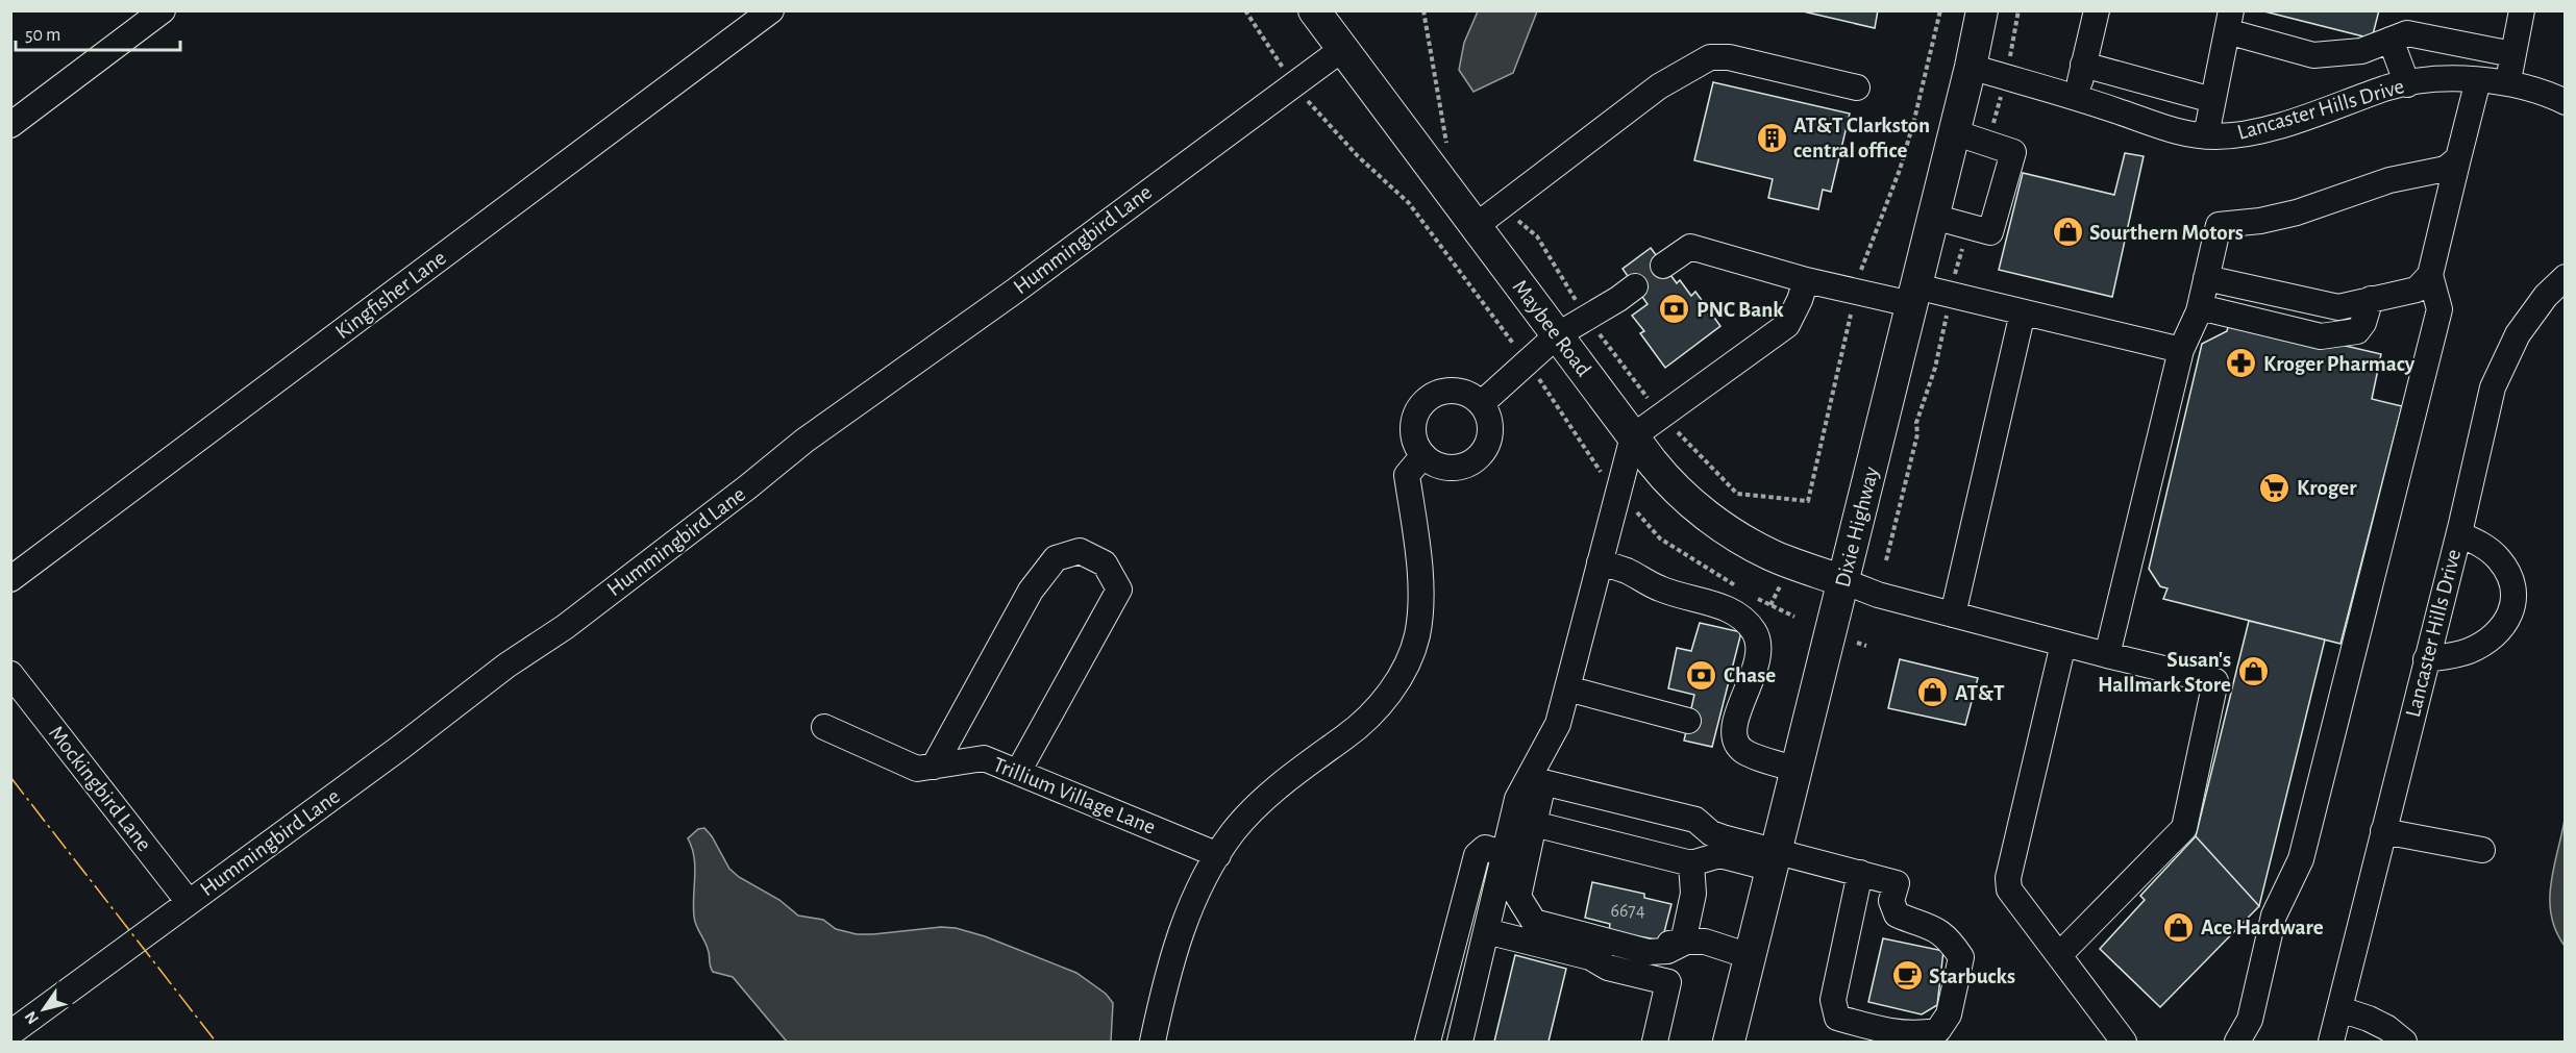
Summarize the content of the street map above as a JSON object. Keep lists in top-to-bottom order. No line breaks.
{"streets":{"main road":["Maybee Road","Dixie Highway"],"street":["Lancaster Hills Drive","Hummingbird Lane","Kingfisher Lane","Mockingbird Lane","Trillium Village Lane"]},"crossings":[["Lancaster Hills Drive","Dixie Highway"],["Hummingbird Lane","Maybee Road"],["Hummingbird Lane","Mockingbird Lane"],["Maybee Road","Dixie Highway"]],"places":{"building":["AT&T Clarkston central office"],"shop":["Sourthern Motors","Susan's Hallmark Store","AT&T","Ace Hardware"],"bank":["PNC Bank","Chase"],"pharmacy":["Kroger Pharmacy"],"supermarket":["Kroger"],"cafe":["Starbucks"]},"house_numbers":["6674"],"scale_bar":"50 m","north":"bottom left"}
